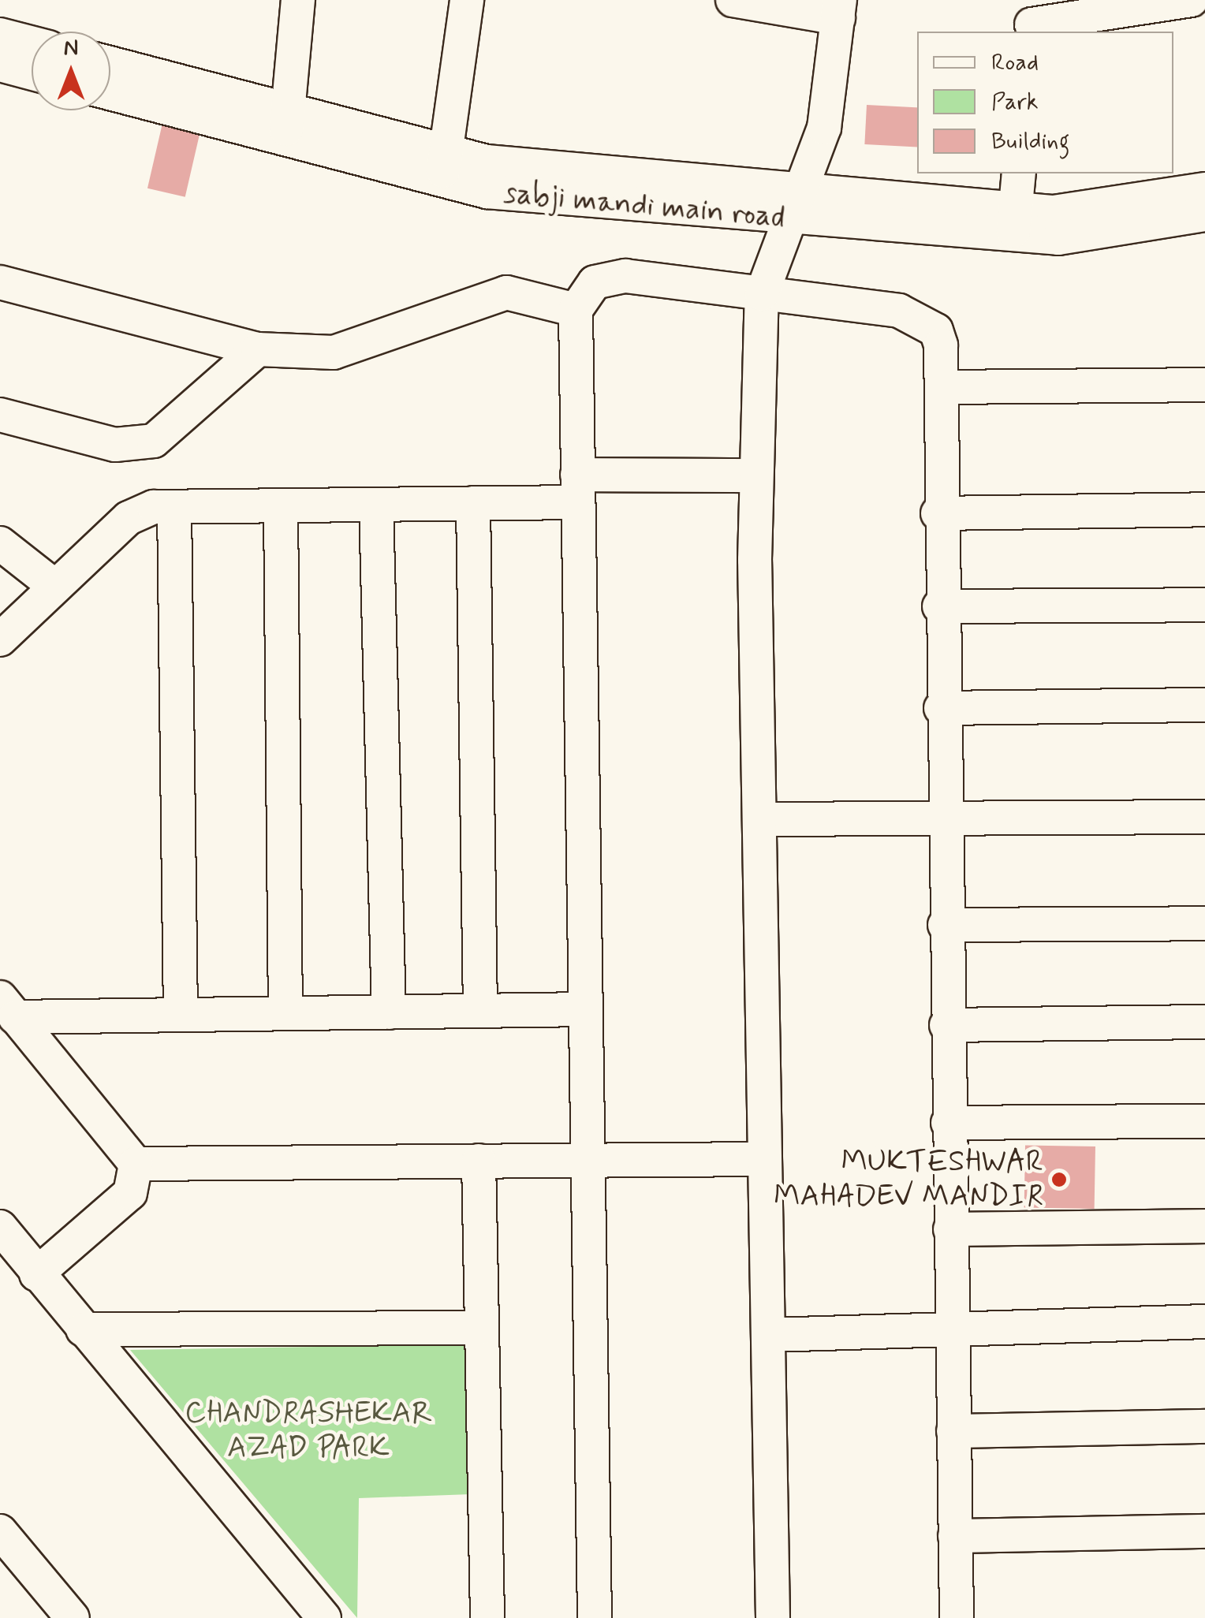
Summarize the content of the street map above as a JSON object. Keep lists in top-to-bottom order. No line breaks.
{"streets":{"street":["sabji mandi main road"]},"parks":["CHANDRASHEKAR AZAD PARK"],"places":["MUKTESHWAR MAHADEV MANDIR"],"legend":["Road","Park","Building"],"north":"top"}
